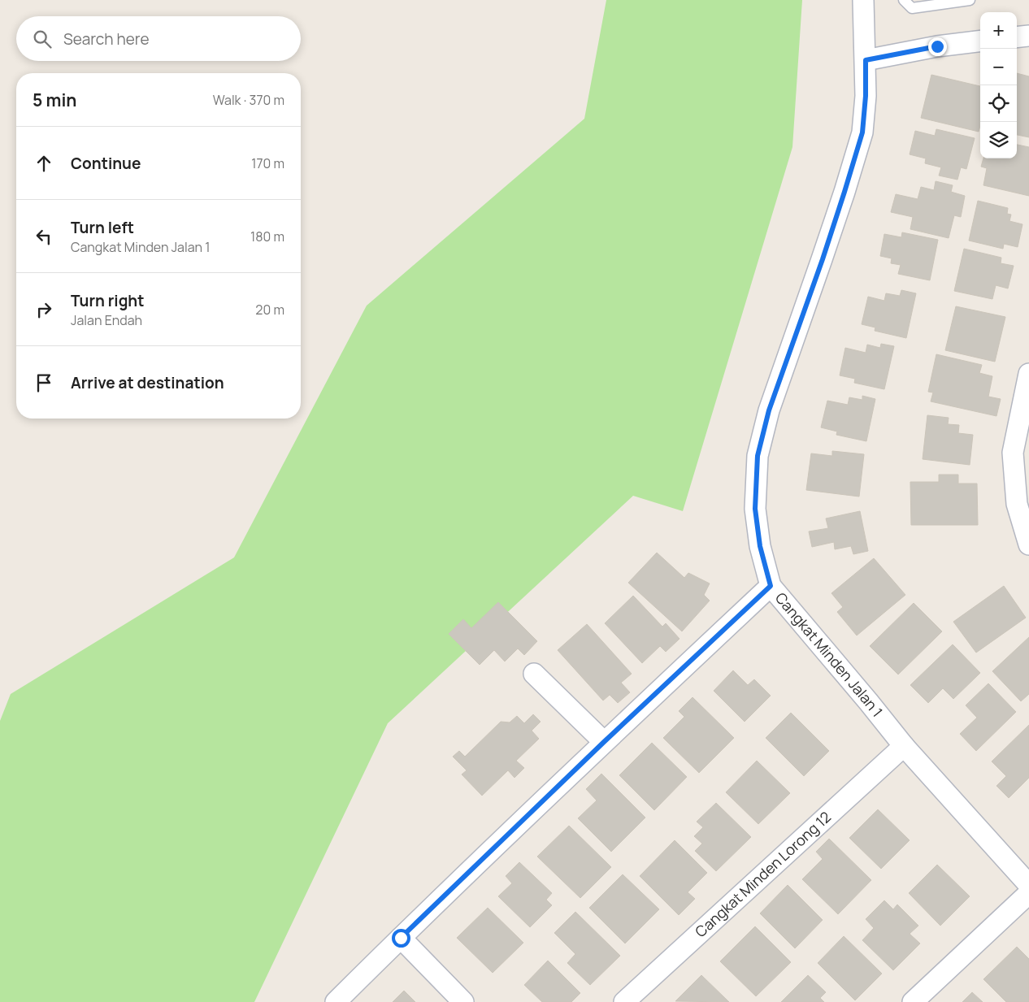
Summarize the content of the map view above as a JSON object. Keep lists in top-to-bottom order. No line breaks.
{"streets":{"street":["Cangkat Minden Jalan 1","Cangkat Minden Lorong 12"]},"crossings":[["Cangkat Minden Jalan 1","Cangkat Minden Lorong 12"]],"page":{"map_buttons":["+","−"],"search":"Search here","heading":["5 min","Walk · 370 m"],"list":[["Continue","170 m"],["Turn left","Cangkat Minden Jalan 1","180 m"],["Turn right","Jalan Endah","20 m"],"Arrive at destination"]}}
